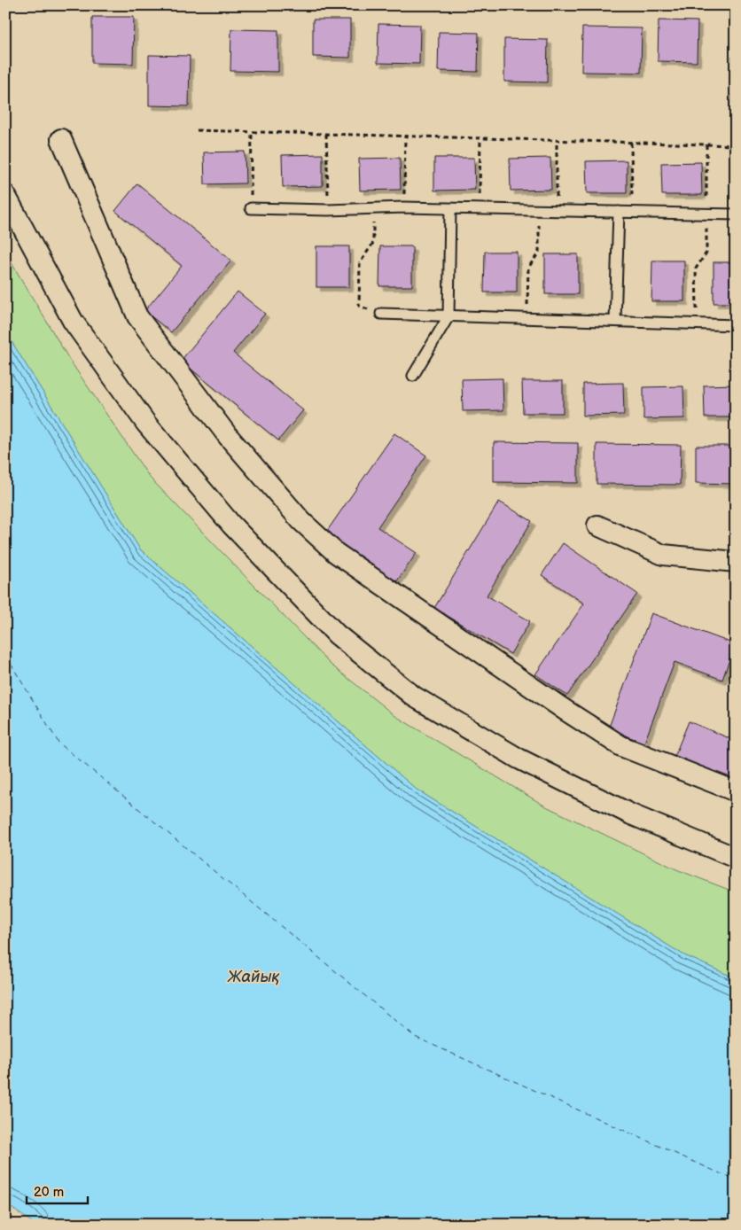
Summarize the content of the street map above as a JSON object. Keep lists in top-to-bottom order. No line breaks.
{"water":["Жайық"],"scale_bar":"20 m"}
